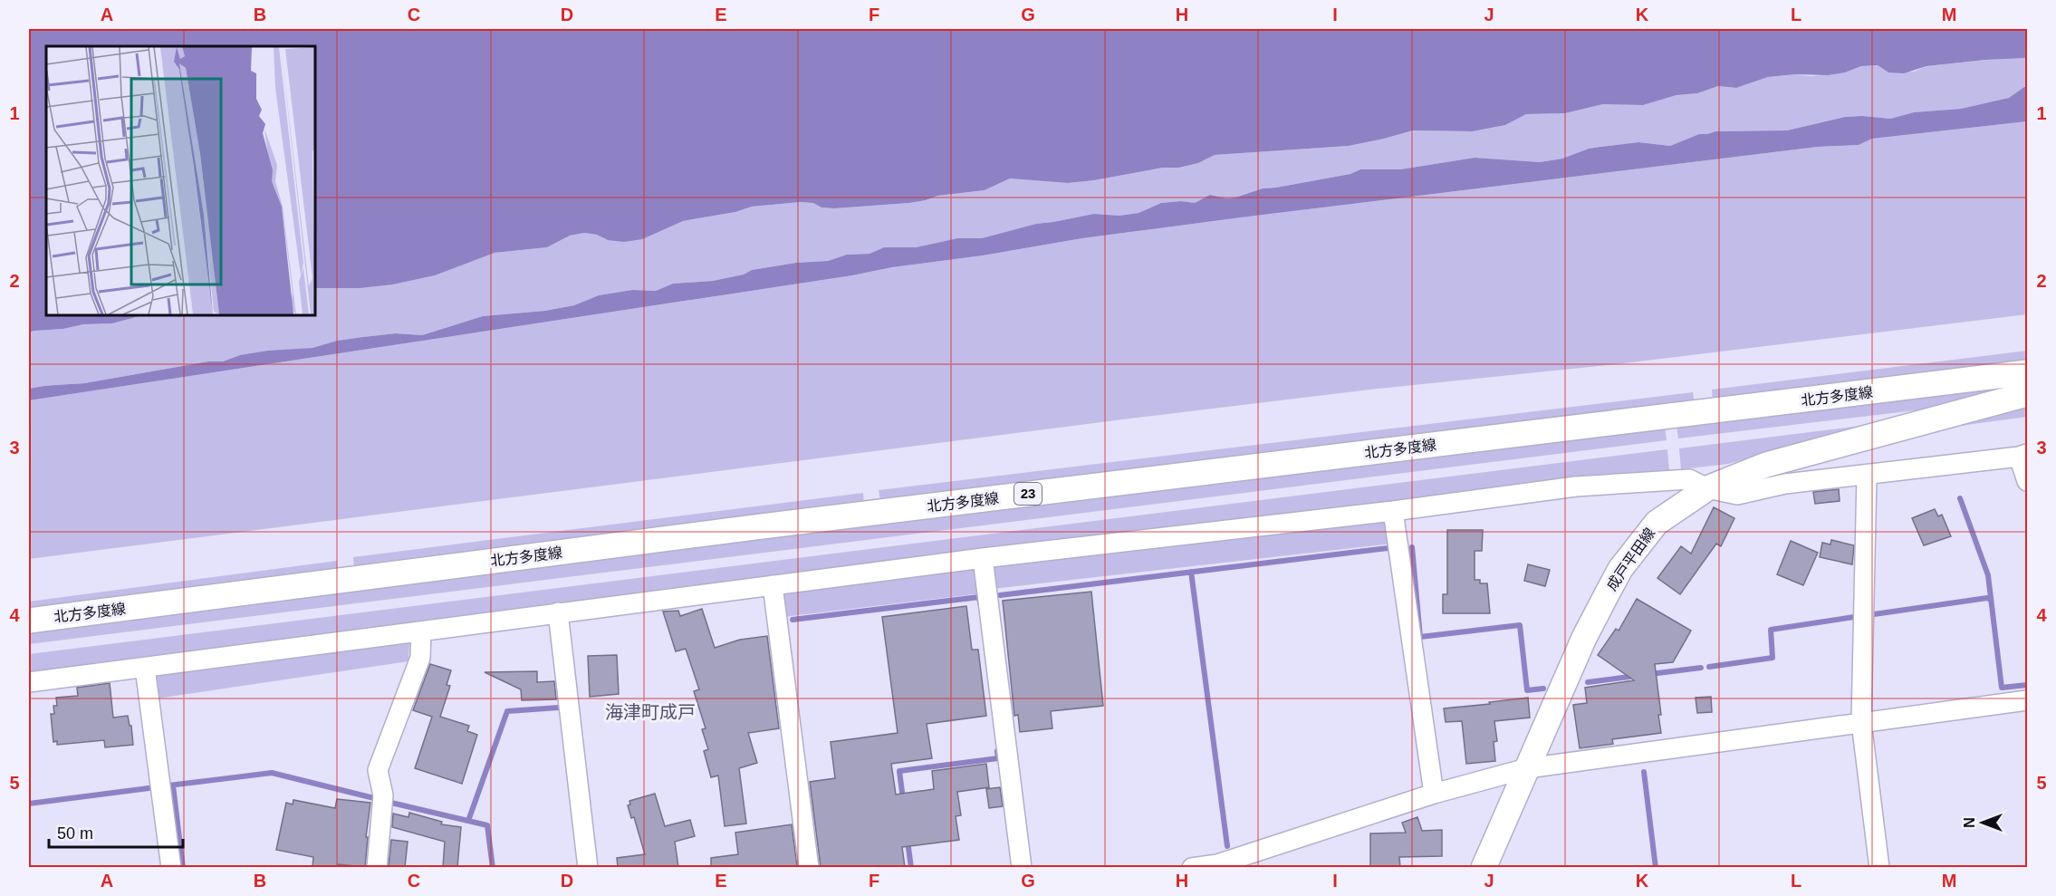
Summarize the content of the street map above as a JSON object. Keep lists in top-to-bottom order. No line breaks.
{"streets":{"main road":["北方多度線","23","成戸平田線"]},"districts":["海津町成戸"],"scale_bar":"50 m","north":"left","grid":{"columns":["A","B","C","D","E","F","G","H","I","J","K","L","M"],"rows":["1","2","3","4","5"]}}
